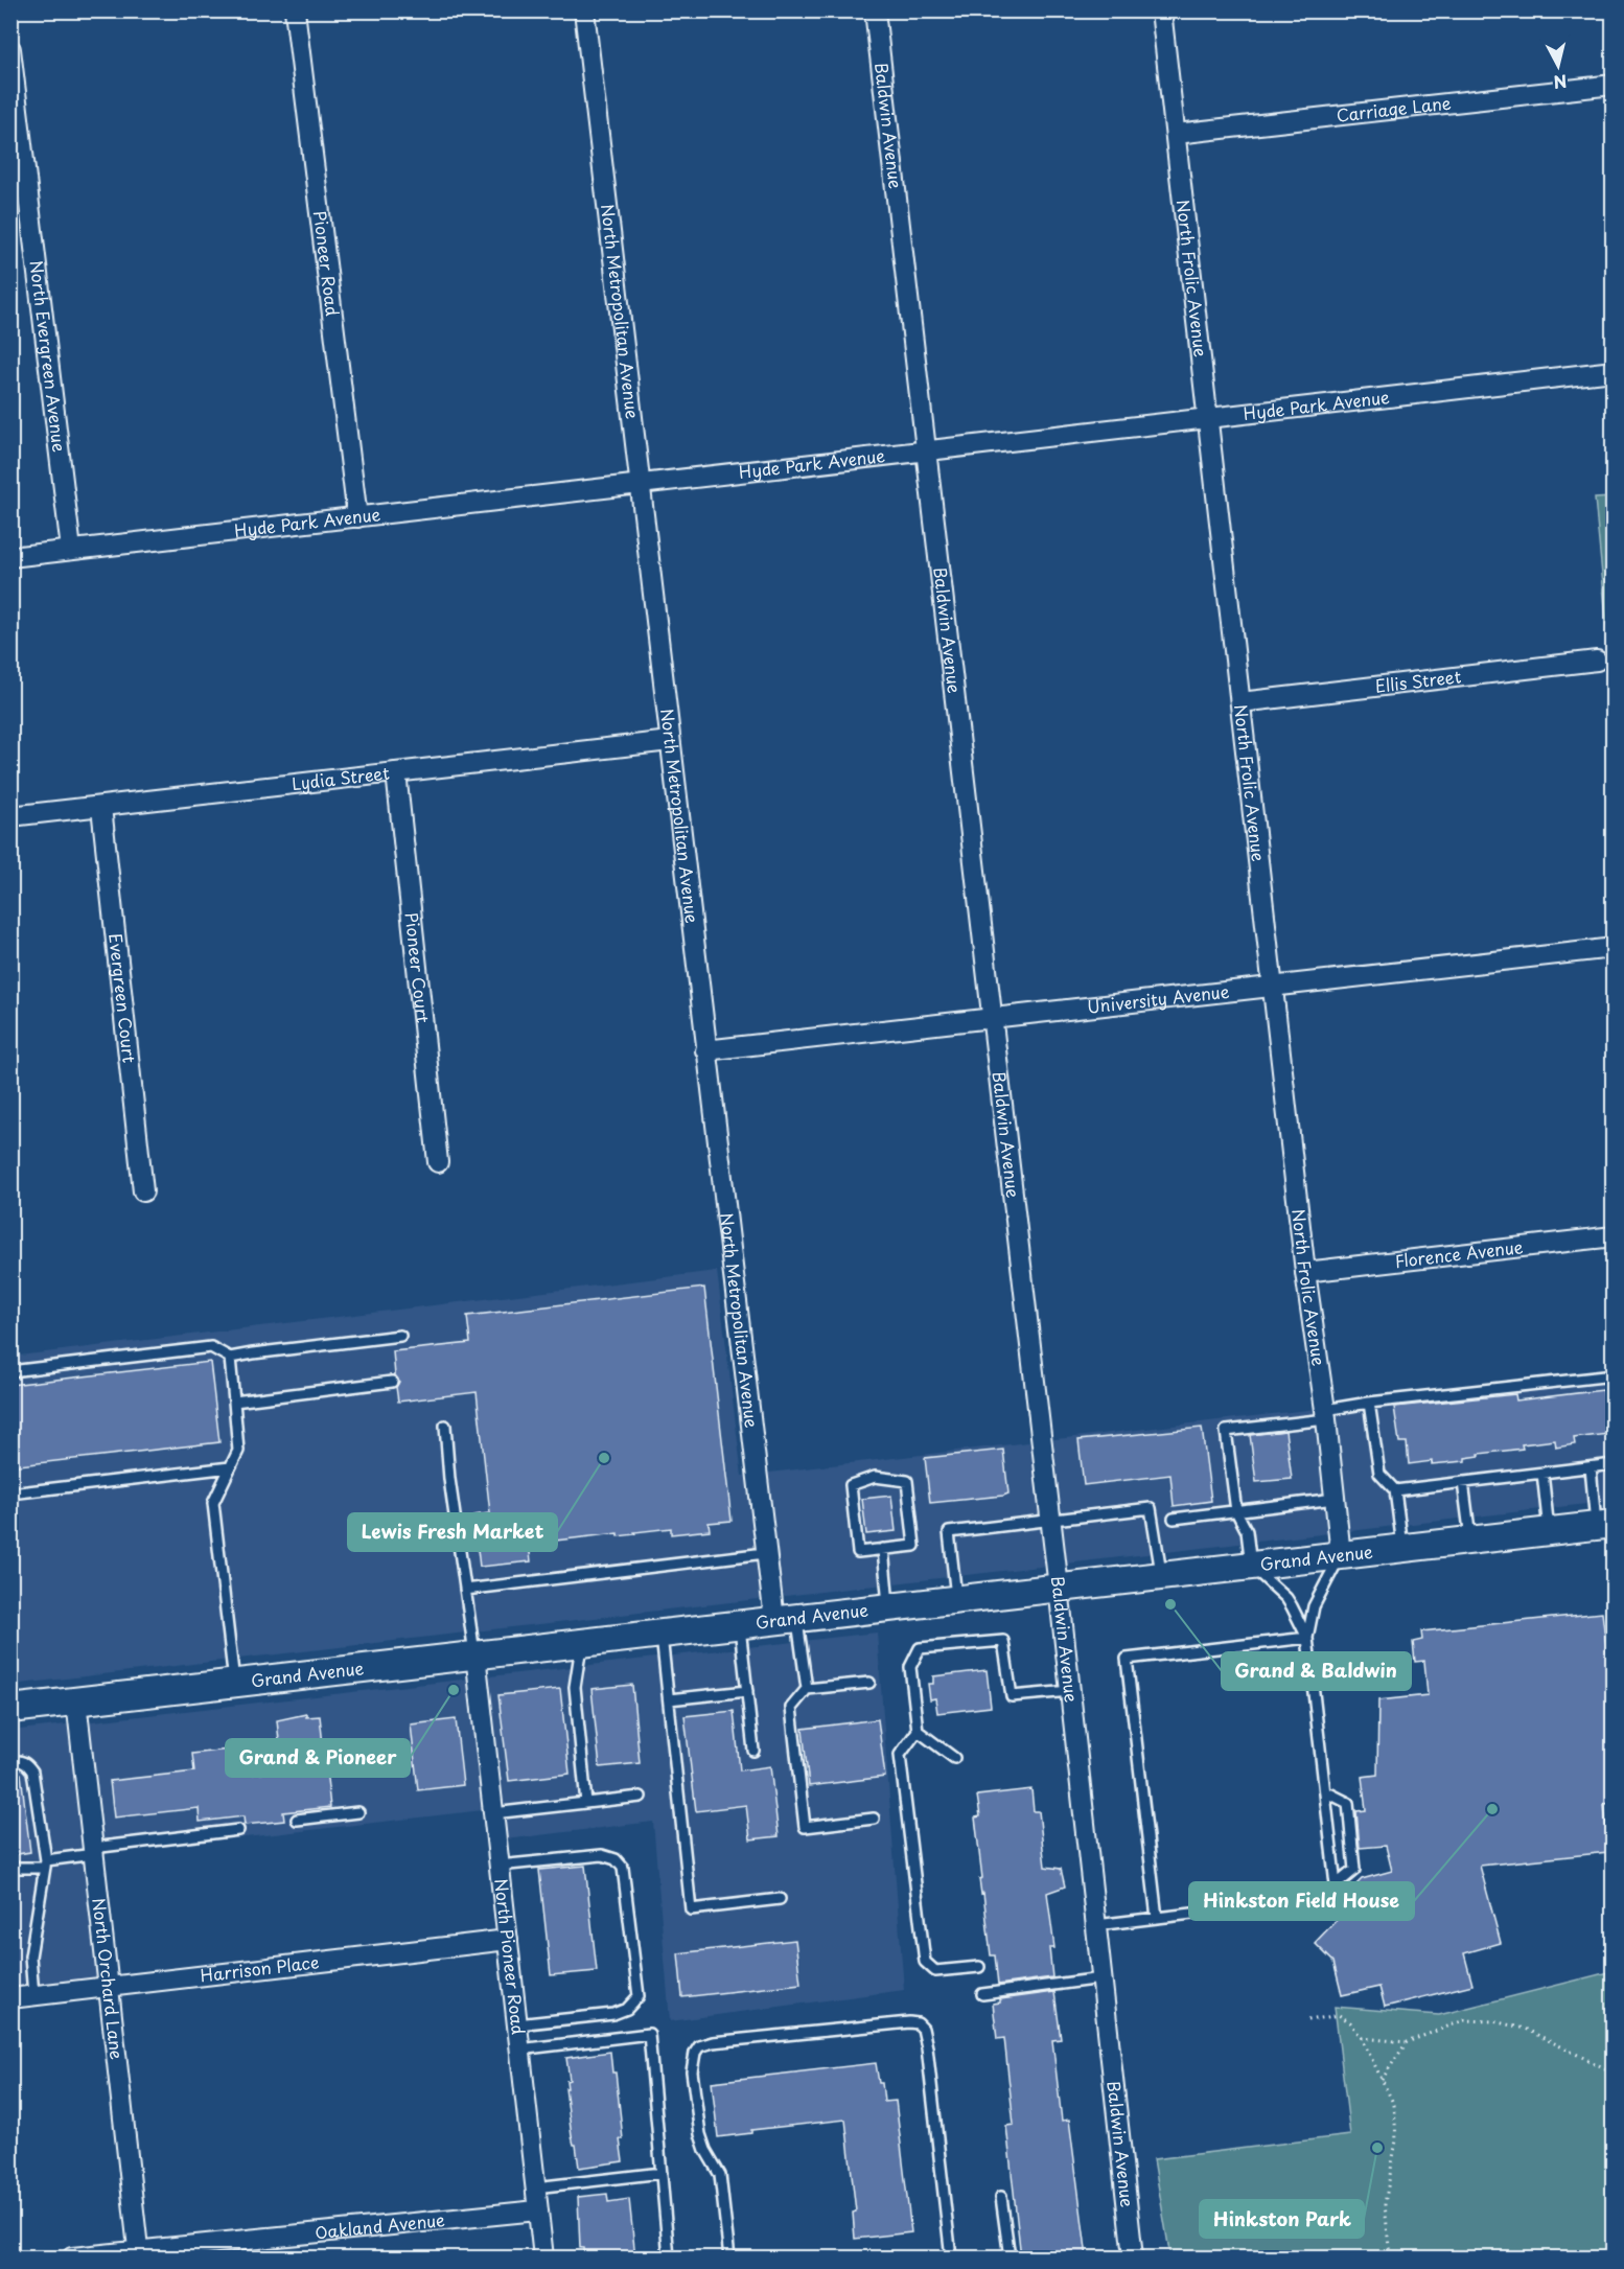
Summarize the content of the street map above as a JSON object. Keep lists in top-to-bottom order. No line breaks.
{"streets":{"main road":["Grand Avenue"],"street":["Carriage Lane","Baldwin Avenue","Pioneer Road","North Frolic Avenue","North Metropolitan Avenue","North Evergreen Avenue","Hyde Park Avenue","Ellis Street","Lydia Street","Pioneer Court","Evergreen Court","University Avenue","Florence Avenue","North Pioneer Road","Harrison Place","North Orchard Lane","Oakland Avenue"]},"crossings":[["Carriage Lane","North Frolic Avenue"],["Baldwin Avenue","Hyde Park Avenue"],["Baldwin Avenue","University Avenue"],["Baldwin Avenue","Grand Avenue"],["Pioneer Road","Hyde Park Avenue"],["North Frolic Avenue","Hyde Park Avenue"],["North Frolic Avenue","Ellis Street"],["North Frolic Avenue","University Avenue"],["North Frolic Avenue","Florence Avenue"],["North Frolic Avenue","Grand Avenue"],["North Metropolitan Avenue","Hyde Park Avenue"],["North Metropolitan Avenue","Lydia Street"],["North Metropolitan Avenue","University Avenue"],["North Metropolitan Avenue","Grand Avenue"],["North Evergreen Avenue","Hyde Park Avenue"],["Lydia Street","Pioneer Court"],["Lydia Street","Evergreen Court"],["Grand Avenue","North Pioneer Road"],["Grand Avenue","North Orchard Lane"],["North Pioneer Road","Harrison Place"],["North Pioneer Road","Oakland Avenue"],["Harrison Place","North Orchard Lane"],["North Orchard Lane","Oakland Avenue"]],"places":["Lewis Fresh Market","Grand & Baldwin","Grand & Pioneer","Hinkston Field House","Hinkston Park"],"north":"bottom"}
